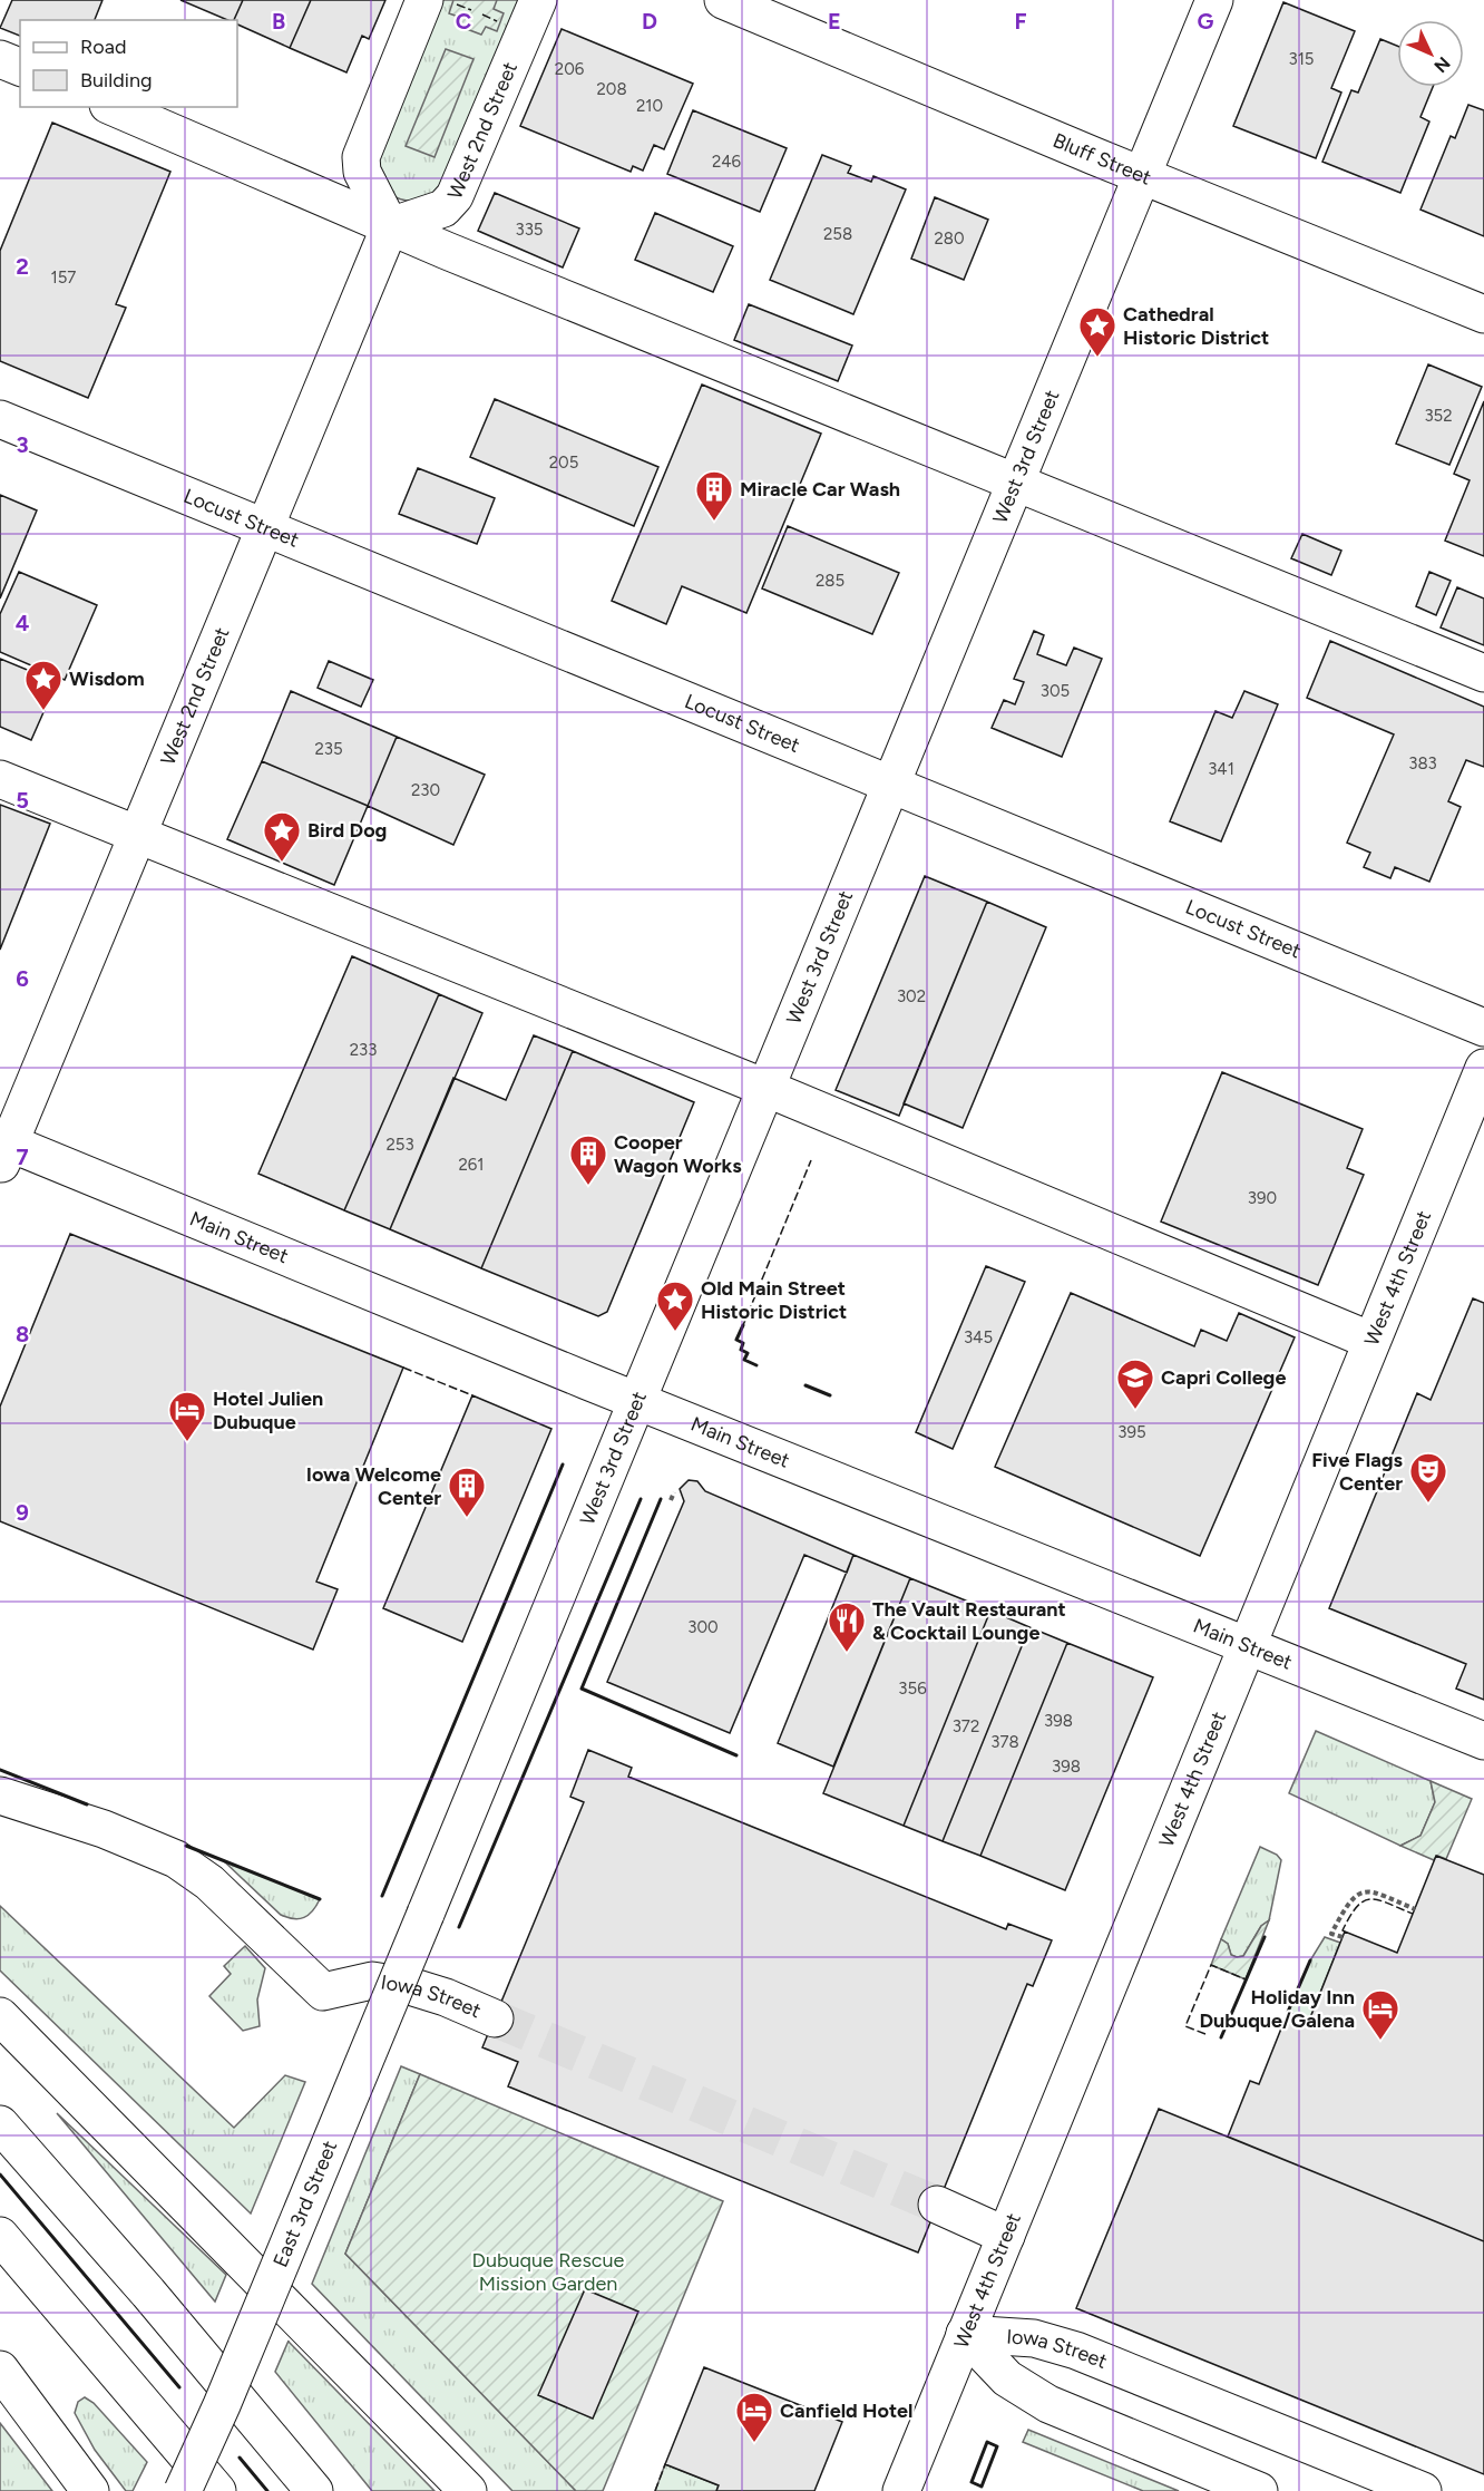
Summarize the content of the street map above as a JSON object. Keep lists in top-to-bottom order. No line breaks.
{"streets":{"main road":["West 2nd Street","Bluff Street","West 3rd Street","Locust Street","Main Street","West 4th Street","Iowa Street","East 3rd Street"]},"crossings":[["West 2nd Street","Locust Street"],["West 2nd Street","Main Street"],["Bluff Street","West 3rd Street"],["West 3rd Street","Locust Street"],["West 3rd Street","Main Street"],["West 3rd Street","East 3rd Street"],["Main Street","West 4th Street"],["West 4th Street","Iowa Street"]],"parks":["Dubuque Rescue Mission Garden"],"places":{"place":["Cathedral Historic District","Wisdom","Bird Dog","Old Main Street Historic District"],"building":["Miracle Car Wash","Cooper Wagon Works","Iowa Welcome Center"],"school or university":["Capri College"],"hotel":["Hotel Julien Dubuque","Holiday Inn Dubuque/Galena","Canfield Hotel"],"theatre":["Five Flags Center"],"restaurant":["The Vault Restaurant & Cocktail Lounge"]},"house_numbers":["315","206","208","210","246","335","258","280","157","352","205","285","305","235","383","341","230","302","233","253","261","390","345","395","300","356","398","372","378","398"],"legend":["Road","Building"],"north":"bottom right","grid":{"columns":["B","C","D","E","F","G"],"rows":["2","3","4","5","6","7","8","9"]}}
